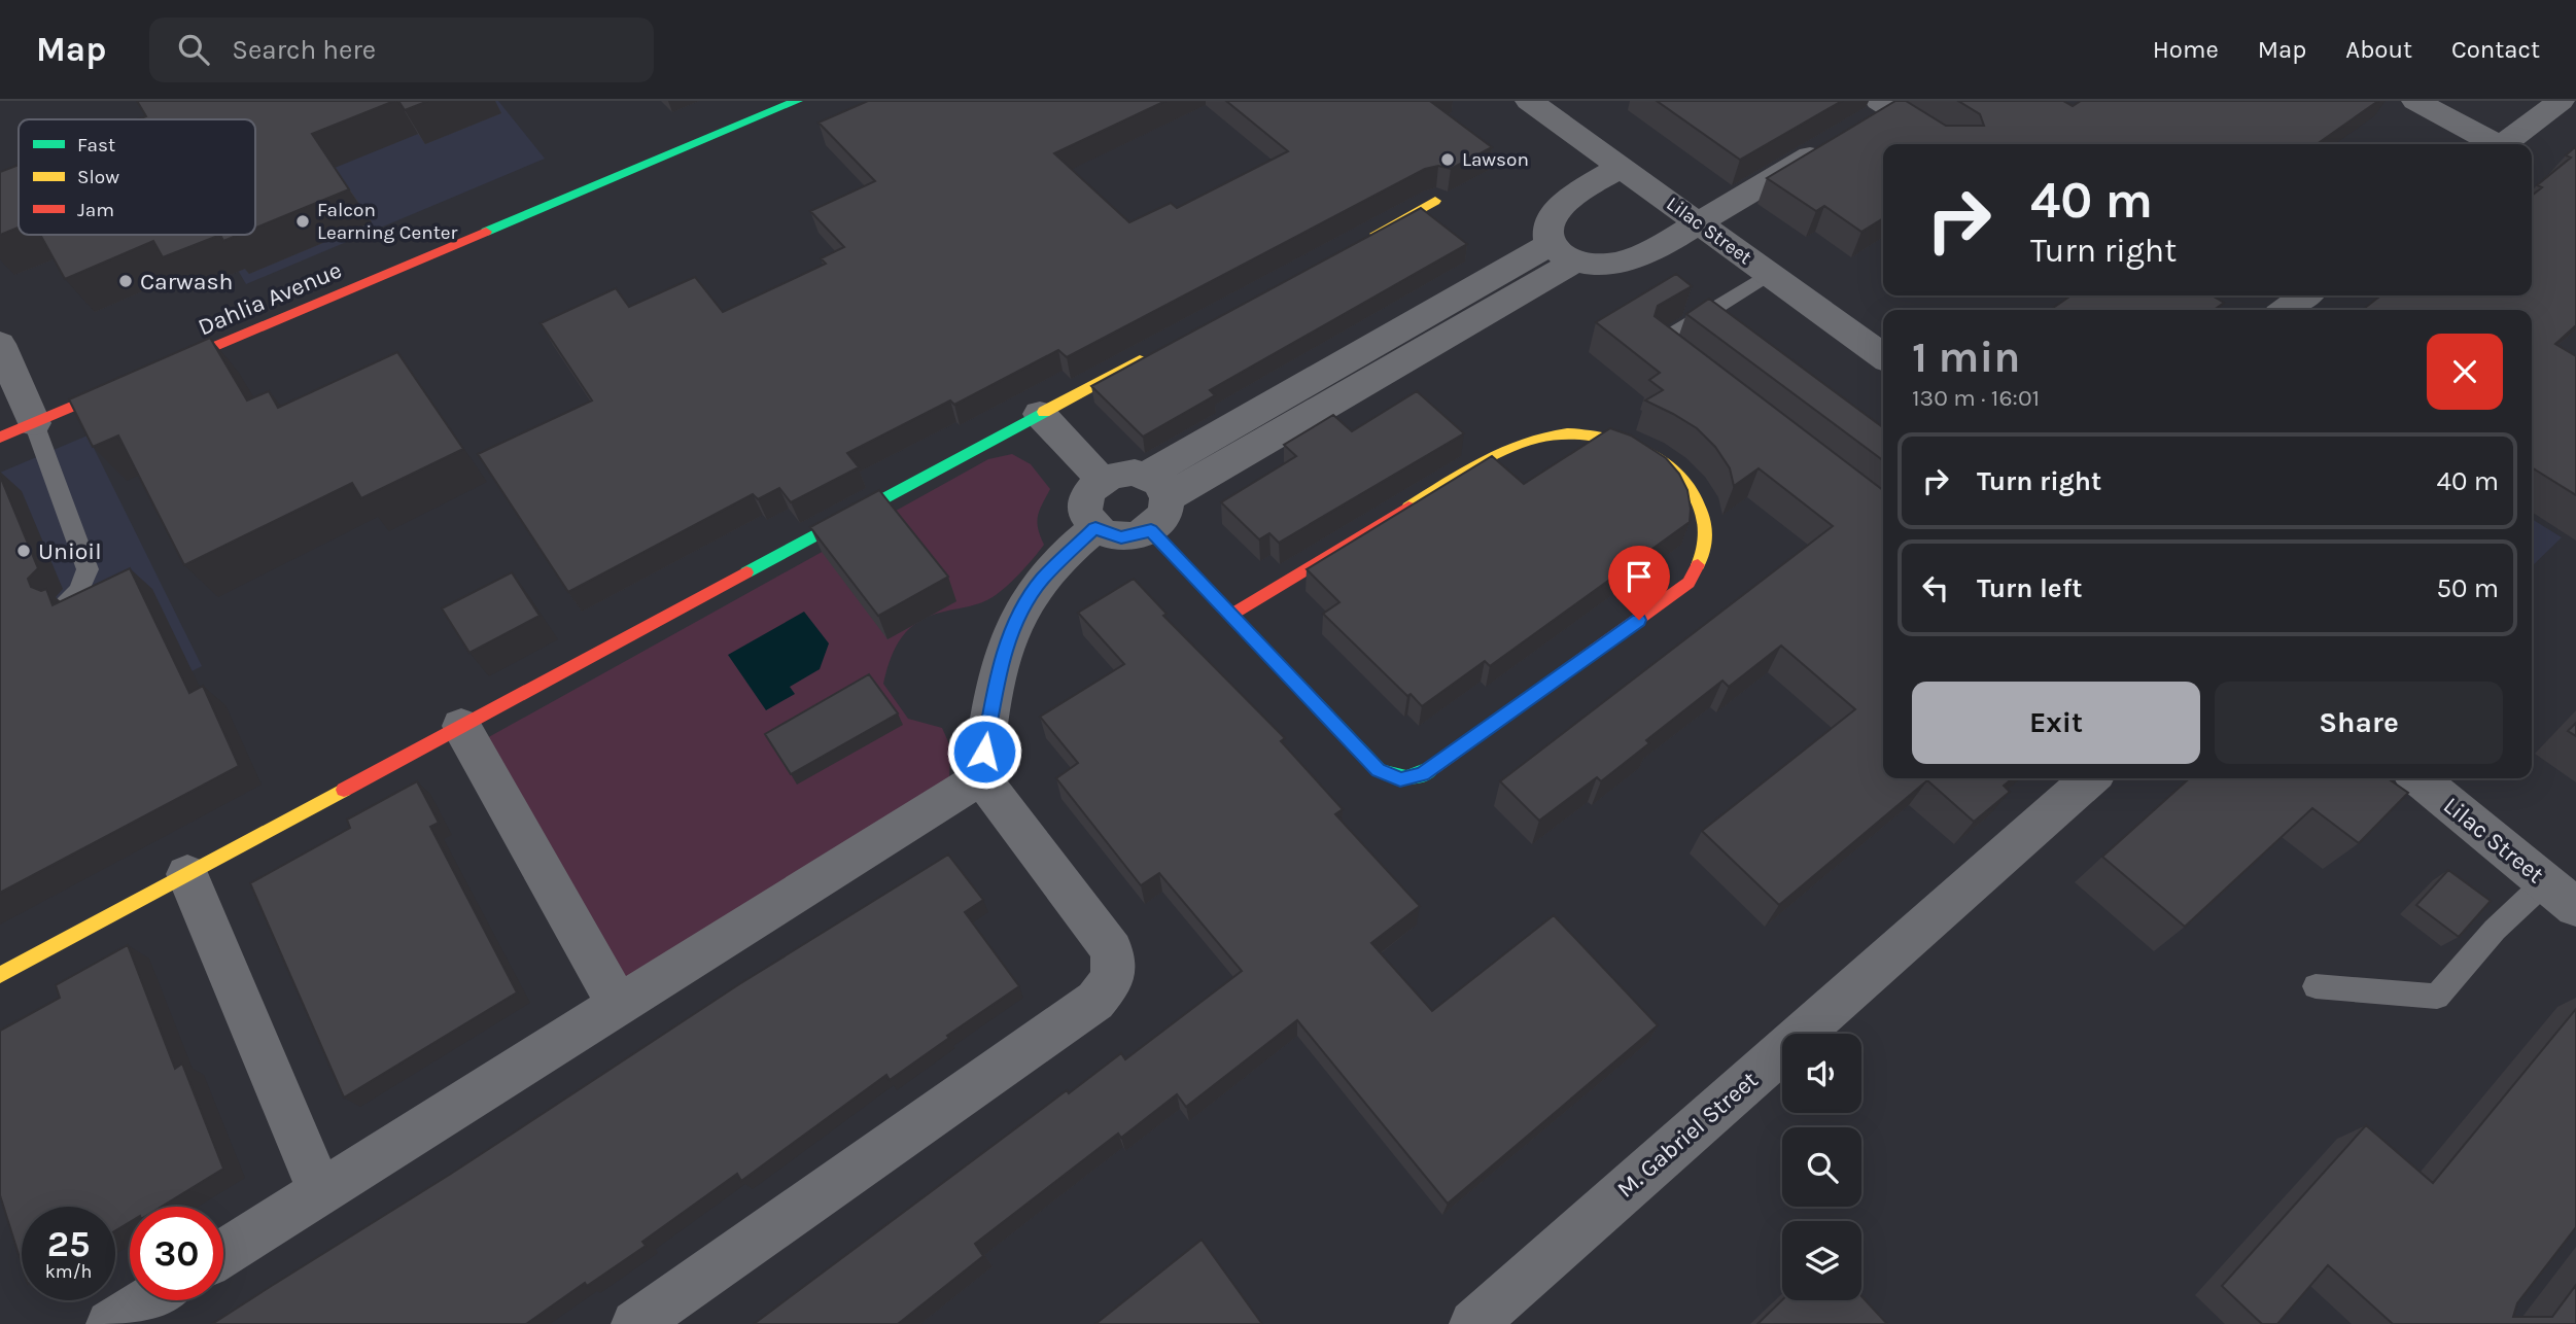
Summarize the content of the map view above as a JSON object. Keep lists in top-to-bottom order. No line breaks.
{"streets":{"street":["Lilac Street","Dahlia Avenue","M. Gabriel Street"]},"places":["Lawson","Falcon Learning Center","Carwash","Unioil"],"legend":["Fast","Slow","Jam"],"page":{"header":"Map","search":"Search here","nav":["Home","Map","About","Contact"],"turn":["40 m","Turn right"],"heading":["1 min","130 m · 16:01"],"list":[{"name":"Turn right","value":"40 m"},{"name":"Turn left","value":"50 m"}],"buttons":["Exit","Share"],"speed":"25 km/h","limit":"30"}}
